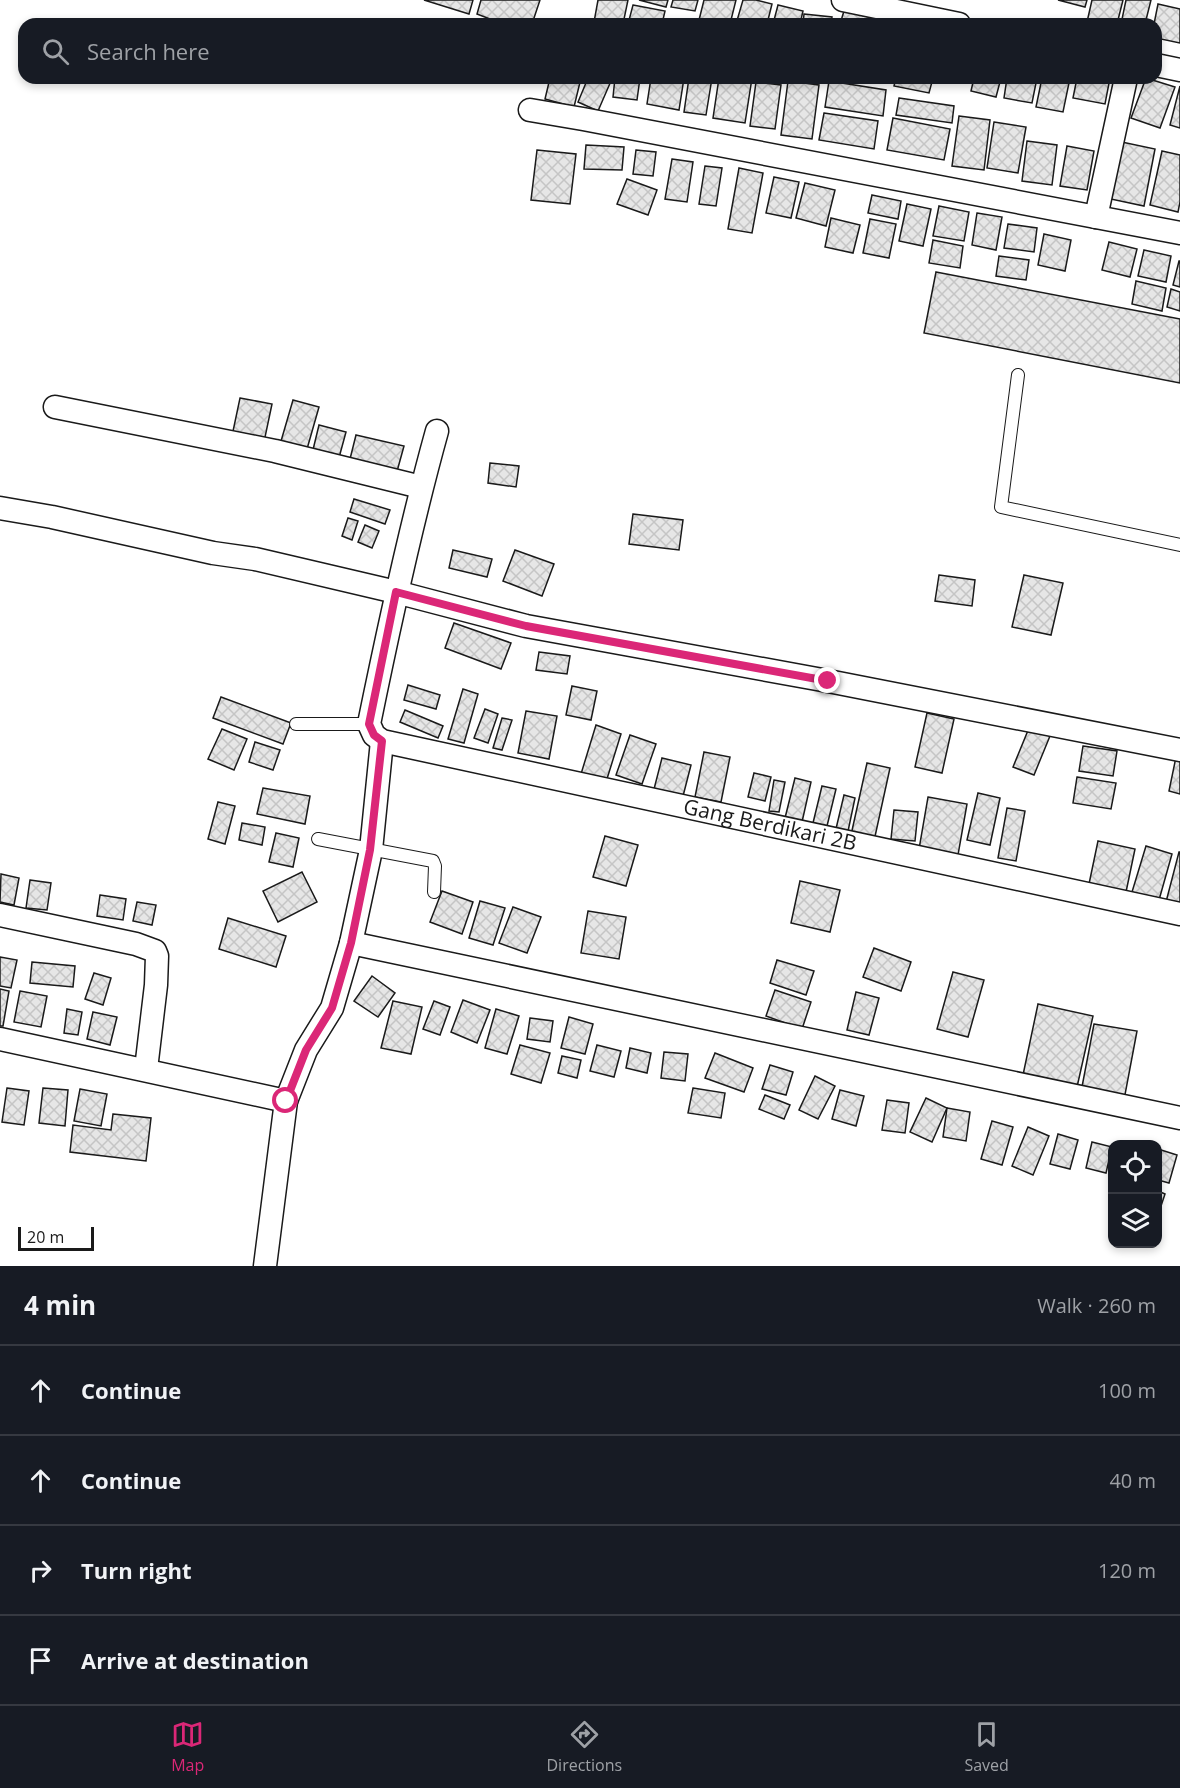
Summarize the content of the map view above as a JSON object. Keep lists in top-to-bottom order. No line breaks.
{"streets":{"street":["Gang Berdikari 2B"]},"scale_bar":"20 m","page":{"search":"Search here","scale":"20 m","heading":["4 min","Walk · 260 m"],"list":[["Continue","100 m"],["Continue","40 m"],["Turn right","120 m"],"Arrive at destination"],"nav":["Map","Directions","Saved"]}}
